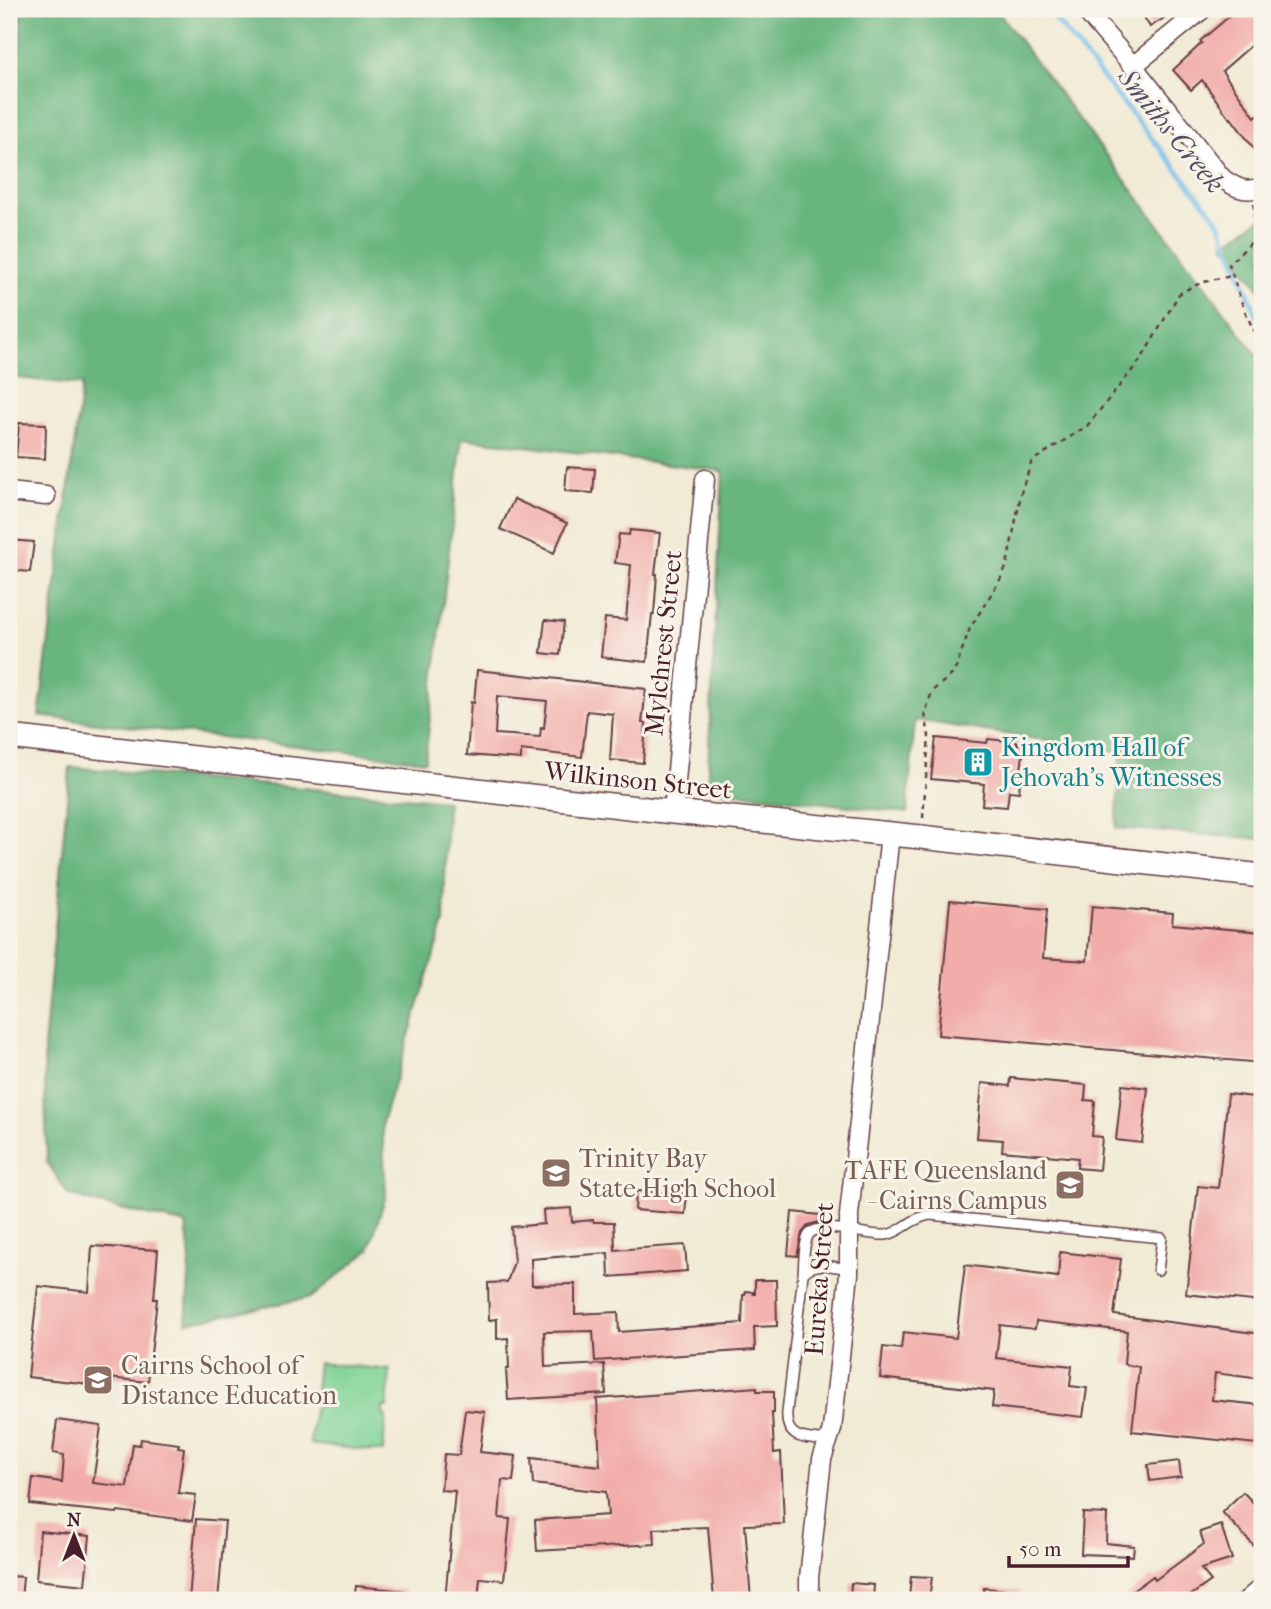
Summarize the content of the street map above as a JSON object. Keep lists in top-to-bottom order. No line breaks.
{"streets":{"street":["Mylchrest Street","Wilkinson Street","Eureka Street"]},"crossings":[["Mylchrest Street","Wilkinson Street"],["Wilkinson Street","Eureka Street"]],"water":["Smiths Creek"],"places":{"building":["Kingdom Hall of Jehovah's Witnesses"],"school or university":["Trinity Bay State High School","TAFE Queensland - Cairns Campus","Cairns School of Distance Education"]},"scale_bar":"50 m","north":"top"}
